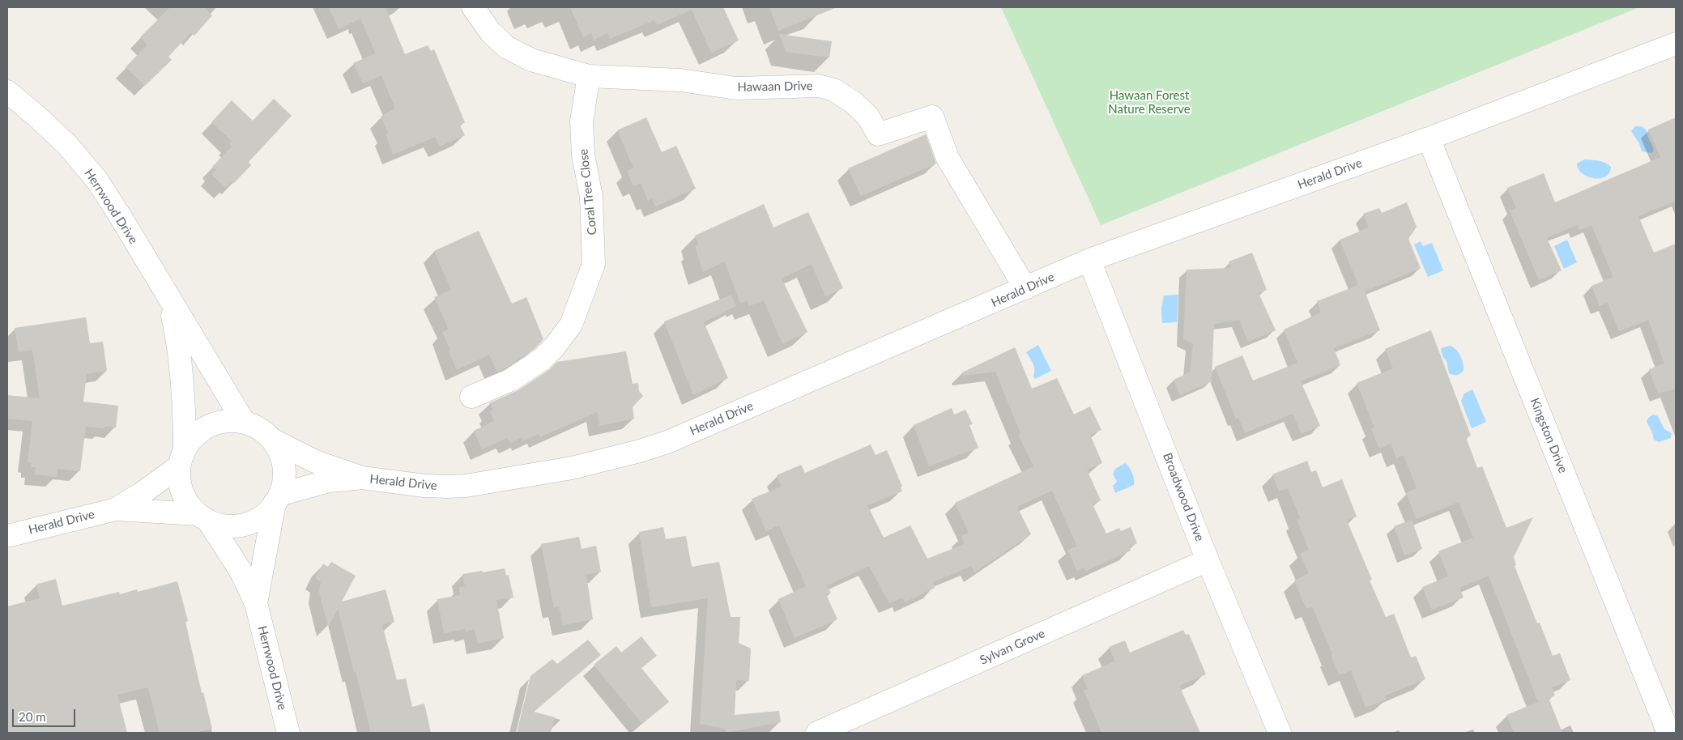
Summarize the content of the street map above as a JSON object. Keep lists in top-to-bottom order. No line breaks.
{"streets":{"street":["Hawaan Drive","Herald Drive","Coral Tree Close","Herrwood Drive","Kingston Drive","Broadwood Drive","Sylvan Grove"]},"crossings":[["Hawaan Drive","Herald Drive"],["Hawaan Drive","Coral Tree Close"],["Herald Drive","Herrwood Drive"],["Herald Drive","Kingston Drive"],["Herald Drive","Broadwood Drive"],["Broadwood Drive","Sylvan Grove"]],"parks":["Hawaan Forest Nature Reserve"],"scale_bar":"20 m"}
